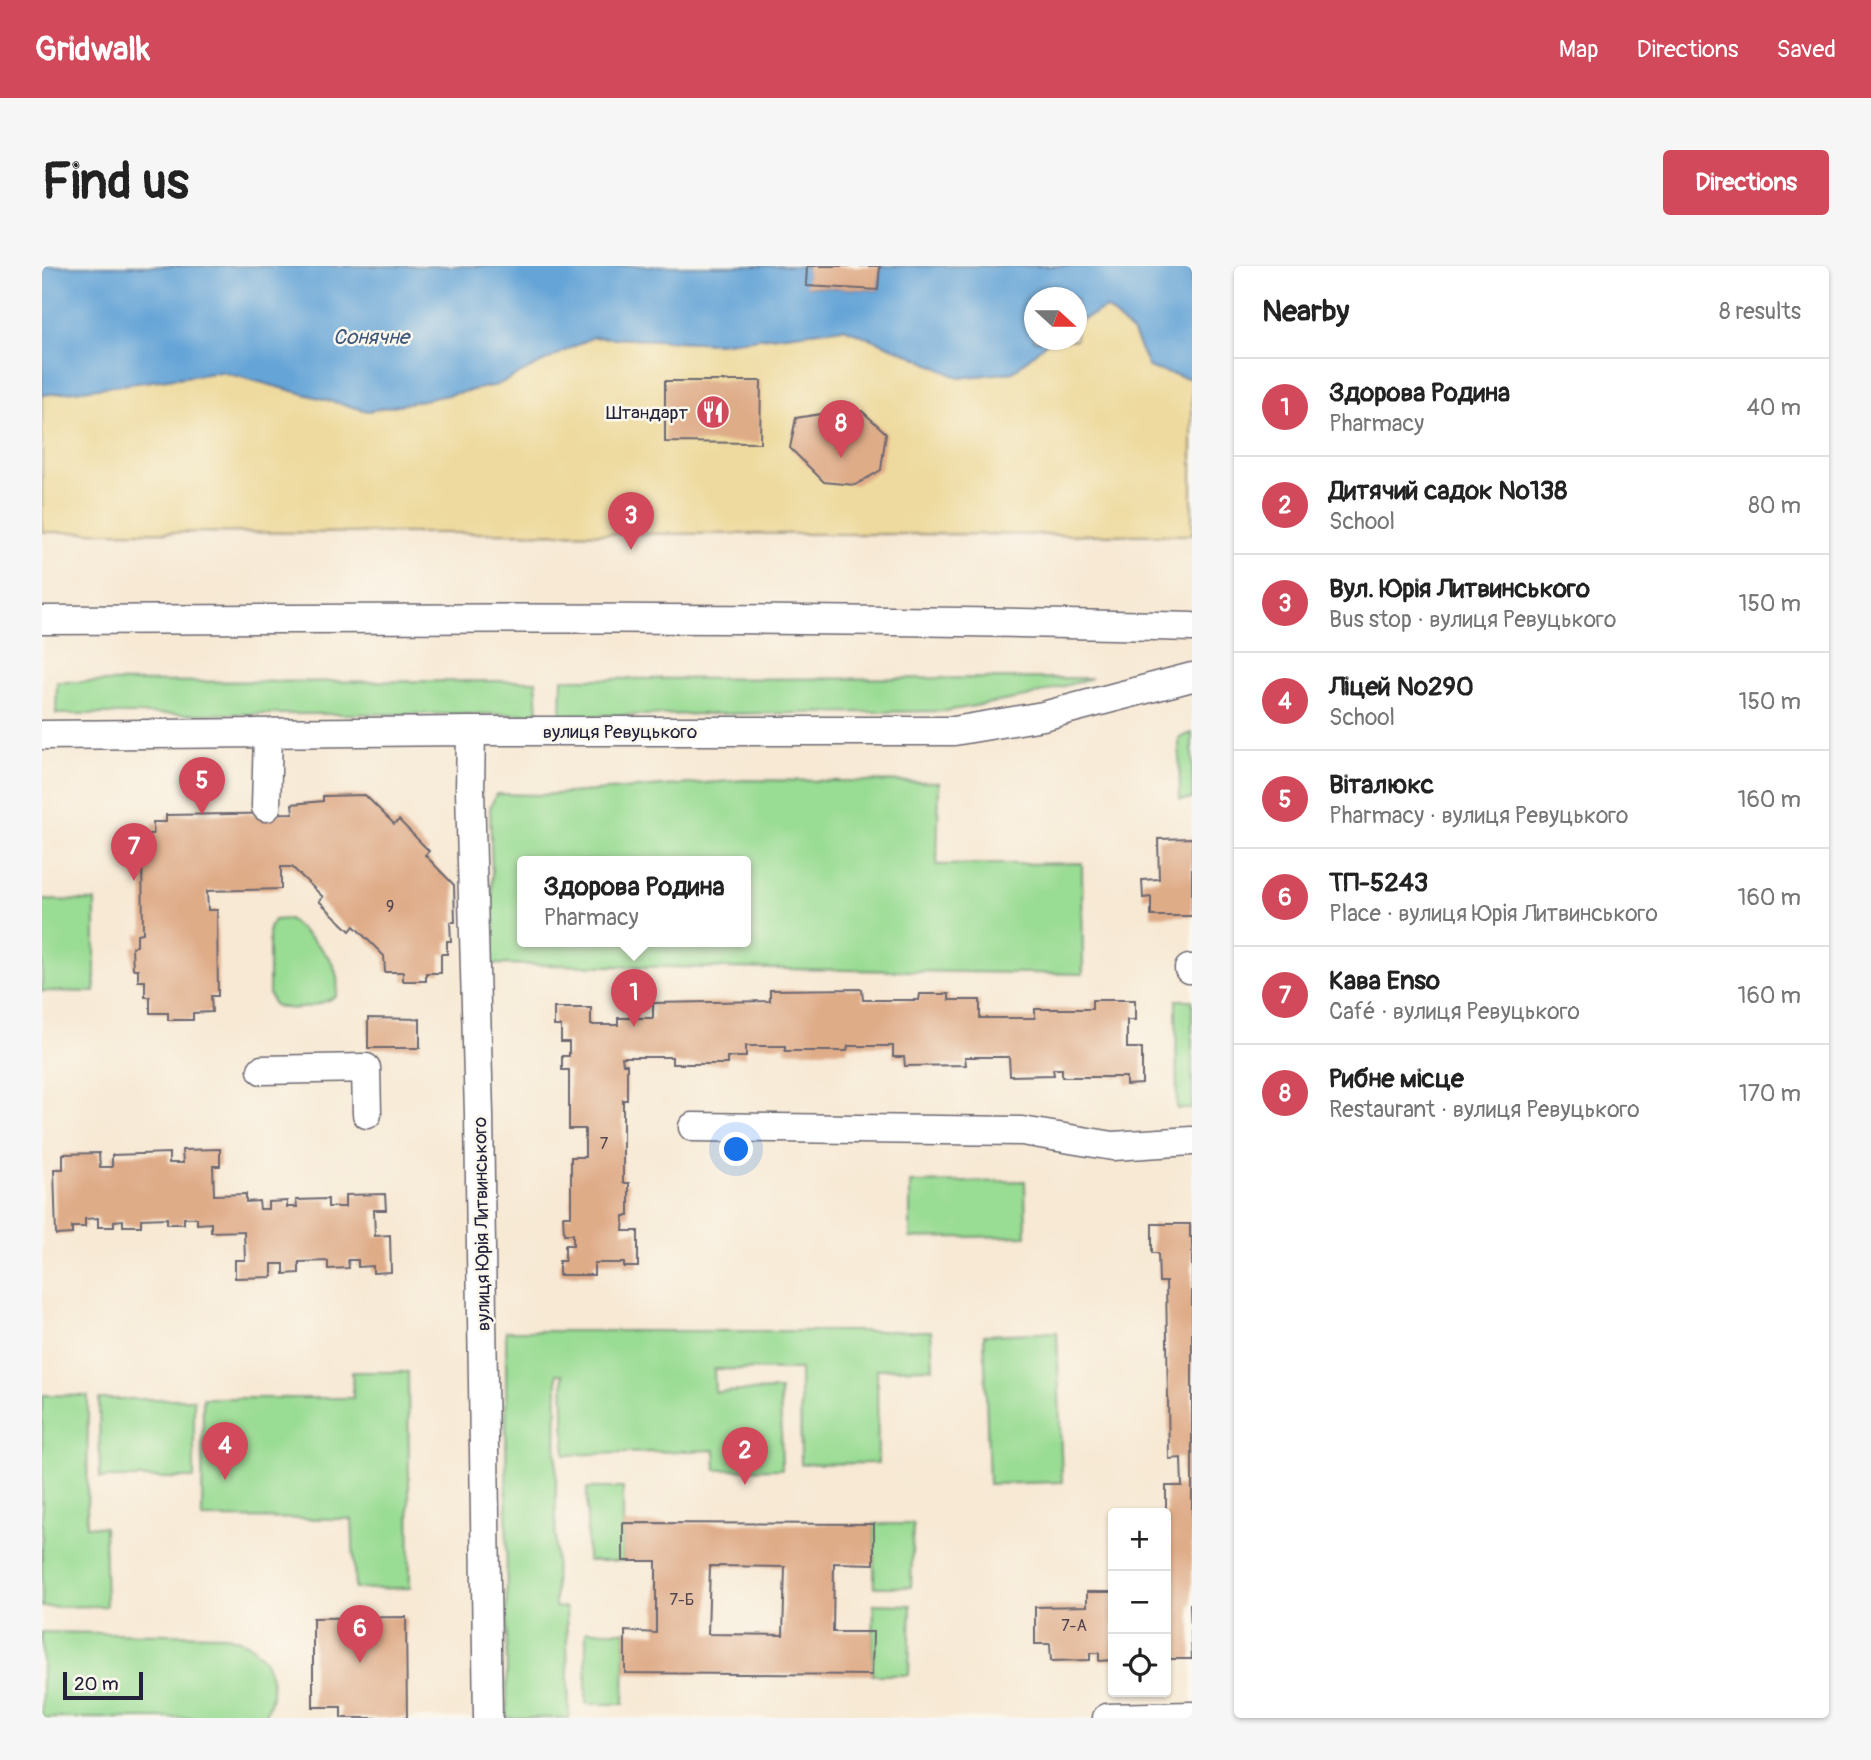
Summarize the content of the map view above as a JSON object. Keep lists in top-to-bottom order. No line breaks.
{"streets":{"street":["вулиця Ревуцького","вулиця Юрія Литвинського"]},"crossings":[["вулиця Ревуцького","вулиця Юрія Литвинського"]],"water":["Сонячне"],"places":{"restaurant":["Штандарт"]},"house_numbers":["9","7","7-Б","7-А"],"scale_bar":"20 m","north":"right","page":{"header":"Gridwalk","nav":["Map","Directions","Saved"],"buttons":"Directions","title":"Find us","heading":["Nearby","8 results"],"list":[{"mark":"1","name":"Здорова Родина","note":"Pharmacy","value":"40 m"},{"mark":"2","name":"Дитячий садок №138","note":"School","value":"80 m"},{"mark":"3","name":"Вул. Юрія Литвинського","note":"Bus stop · вулиця Ревуцького","value":"150 m"},{"mark":"4","name":"Ліцей №290","note":"School","value":"150 m"},{"mark":"5","name":"Віталюкс","note":"Pharmacy · вулиця Ревуцького","value":"160 m"},{"mark":"6","name":"ТП-5243","note":"Place · вулиця Юрія Литвинського","value":"160 m"},{"mark":"7","name":"Кава Enso","note":"Café · вулиця Ревуцького","value":"160 m"},{"mark":"8","name":"Рибне місце","note":"Restaurant · вулиця Ревуцького","value":"170 m"}],"pins":["8","3","5","7","1","4","2","6"],"popup":["Здорова Родина","Pharmacy"],"map_buttons":["+","−"],"scale":"20 m"}}
